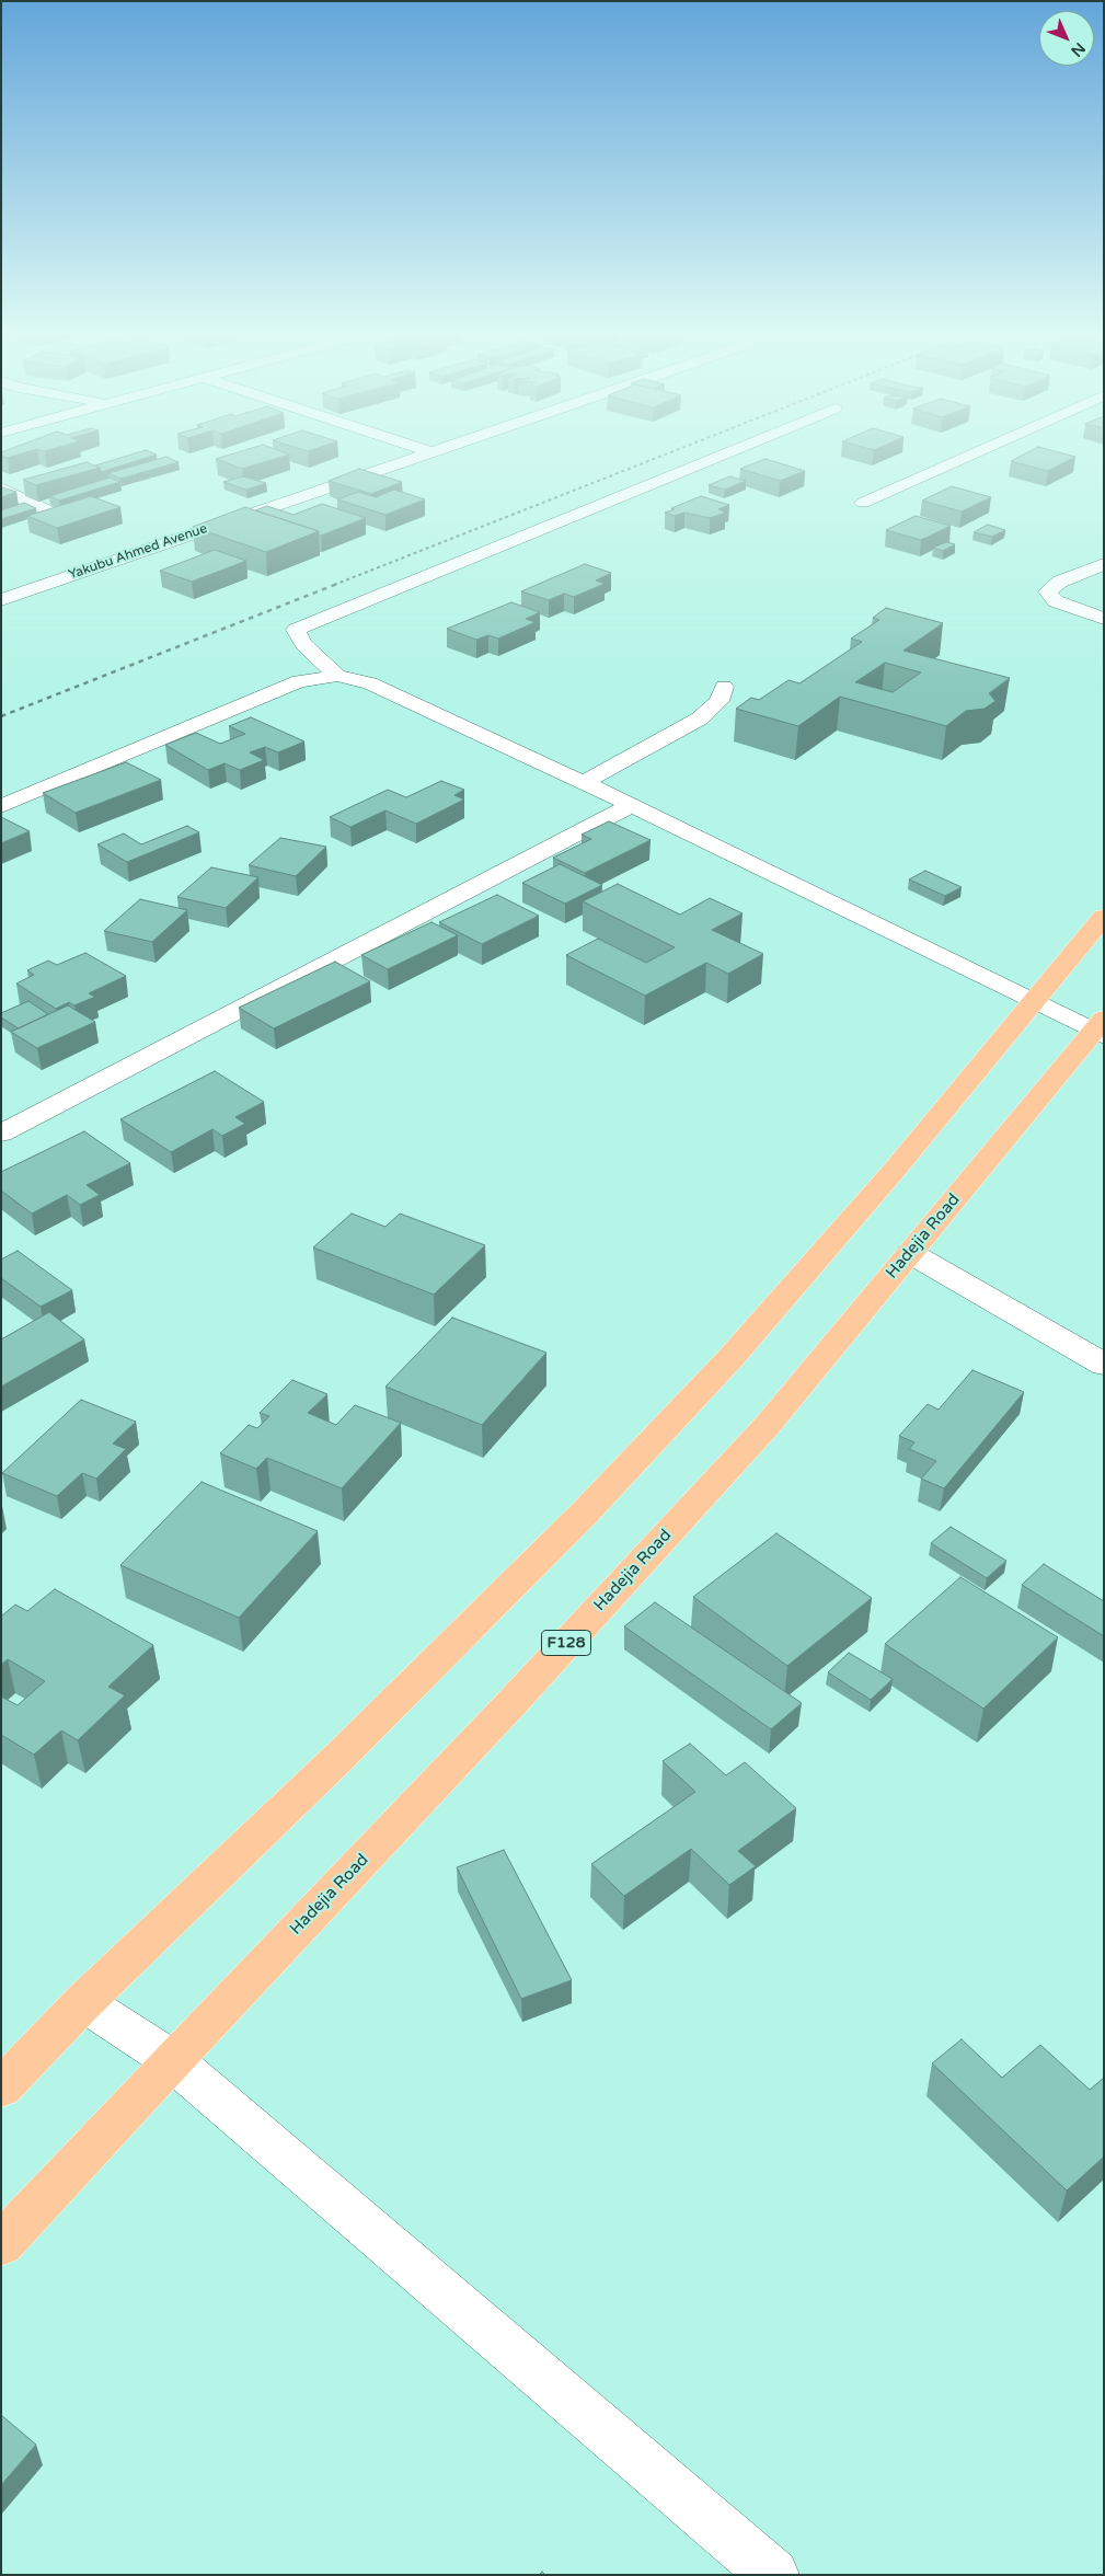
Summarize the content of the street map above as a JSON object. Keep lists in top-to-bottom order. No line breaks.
{"streets":{"main road":["Hadejia Road","F128"],"street":["Yakubu Ahmed Avenue"]},"north":"bottom right"}
